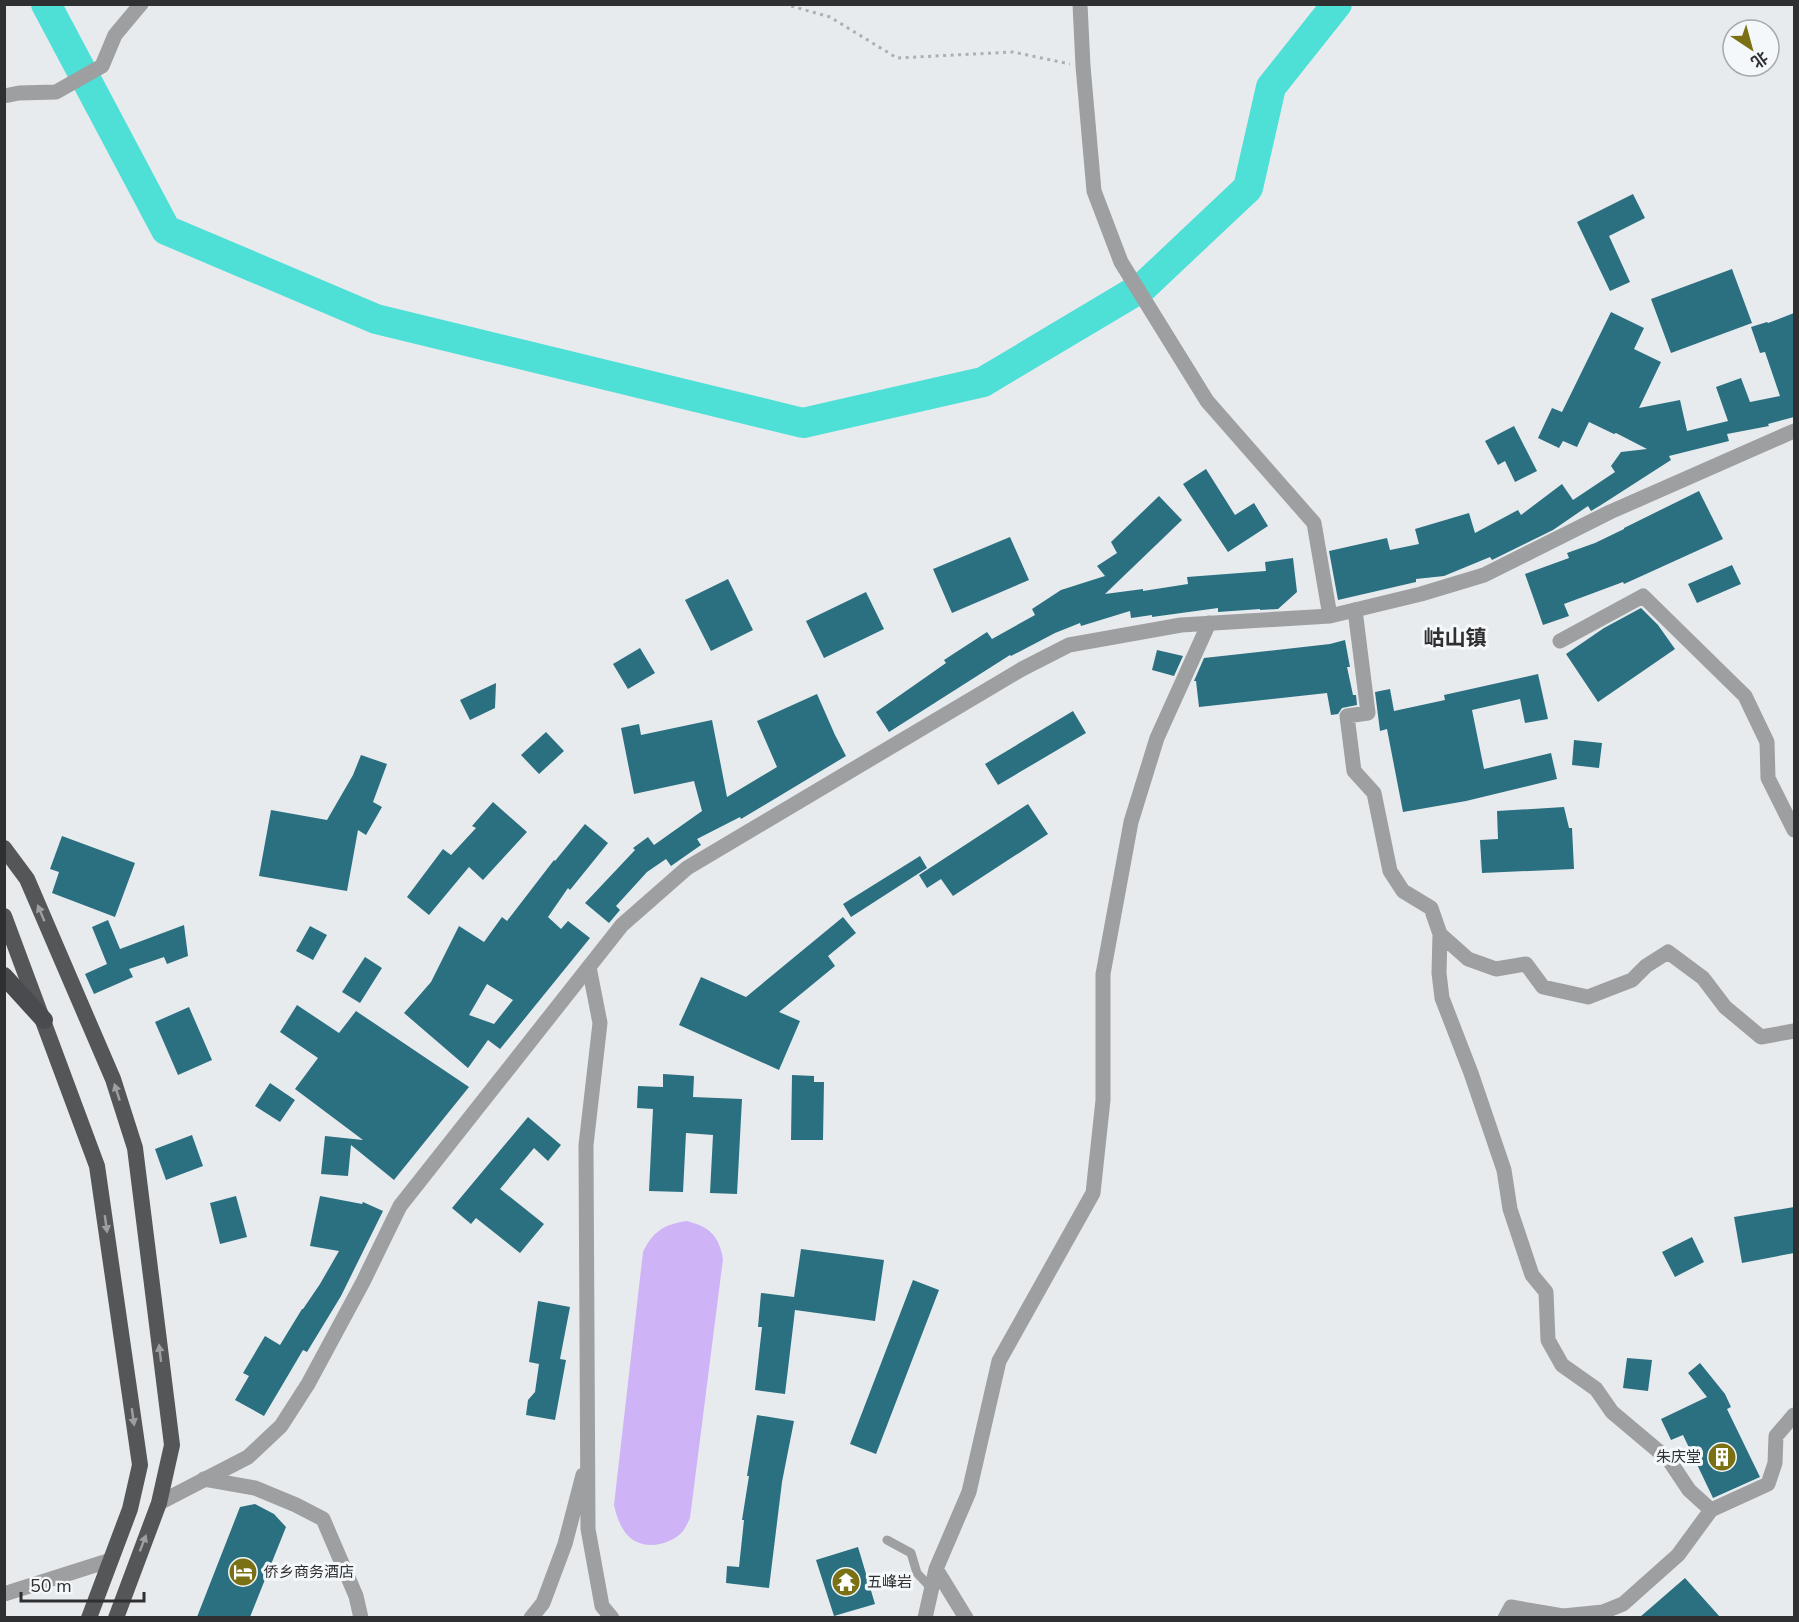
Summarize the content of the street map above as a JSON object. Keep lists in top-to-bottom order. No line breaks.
{"districts":["岵山镇"],"places":{"building":["朱庆堂"],"hotel":["侨乡商务酒店"],"temple":["五峰岩"]},"scale_bar":"50 m","north":"bottom right"}
